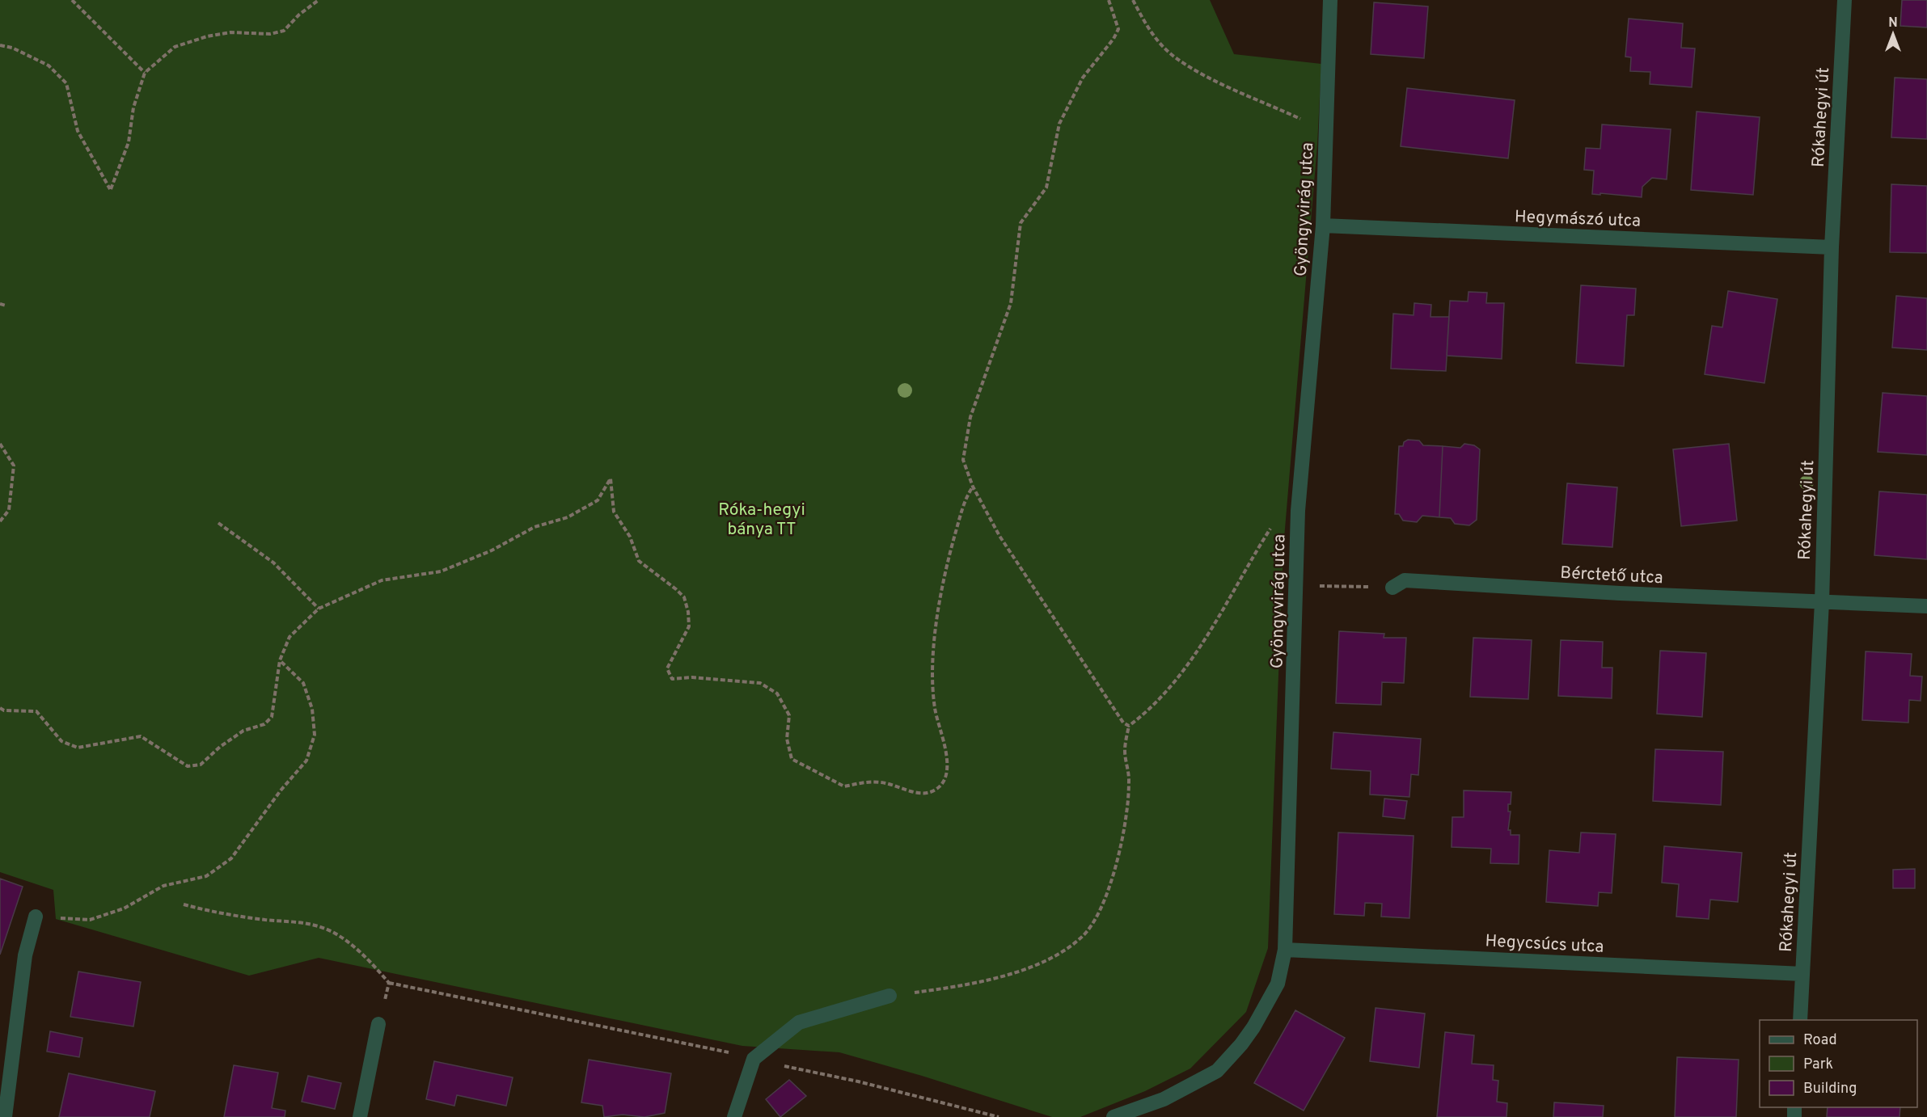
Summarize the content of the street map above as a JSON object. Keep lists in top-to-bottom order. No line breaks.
{"streets":{"street":["Rókahegyi út","Gyöngyvirág utca","Hegymászó utca","Bérctető utca","Hegycsúcs utca"]},"crossings":[["Rókahegyi út","Hegymászó utca"],["Rókahegyi út","Bérctető utca"],["Rókahegyi út","Hegycsúcs utca"],["Gyöngyvirág utca","Hegymászó utca"],["Gyöngyvirág utca","Hegycsúcs utca"]],"parks":["Róka-hegyi bánya TT"],"legend":["Road","Park","Building"],"north":"top"}
